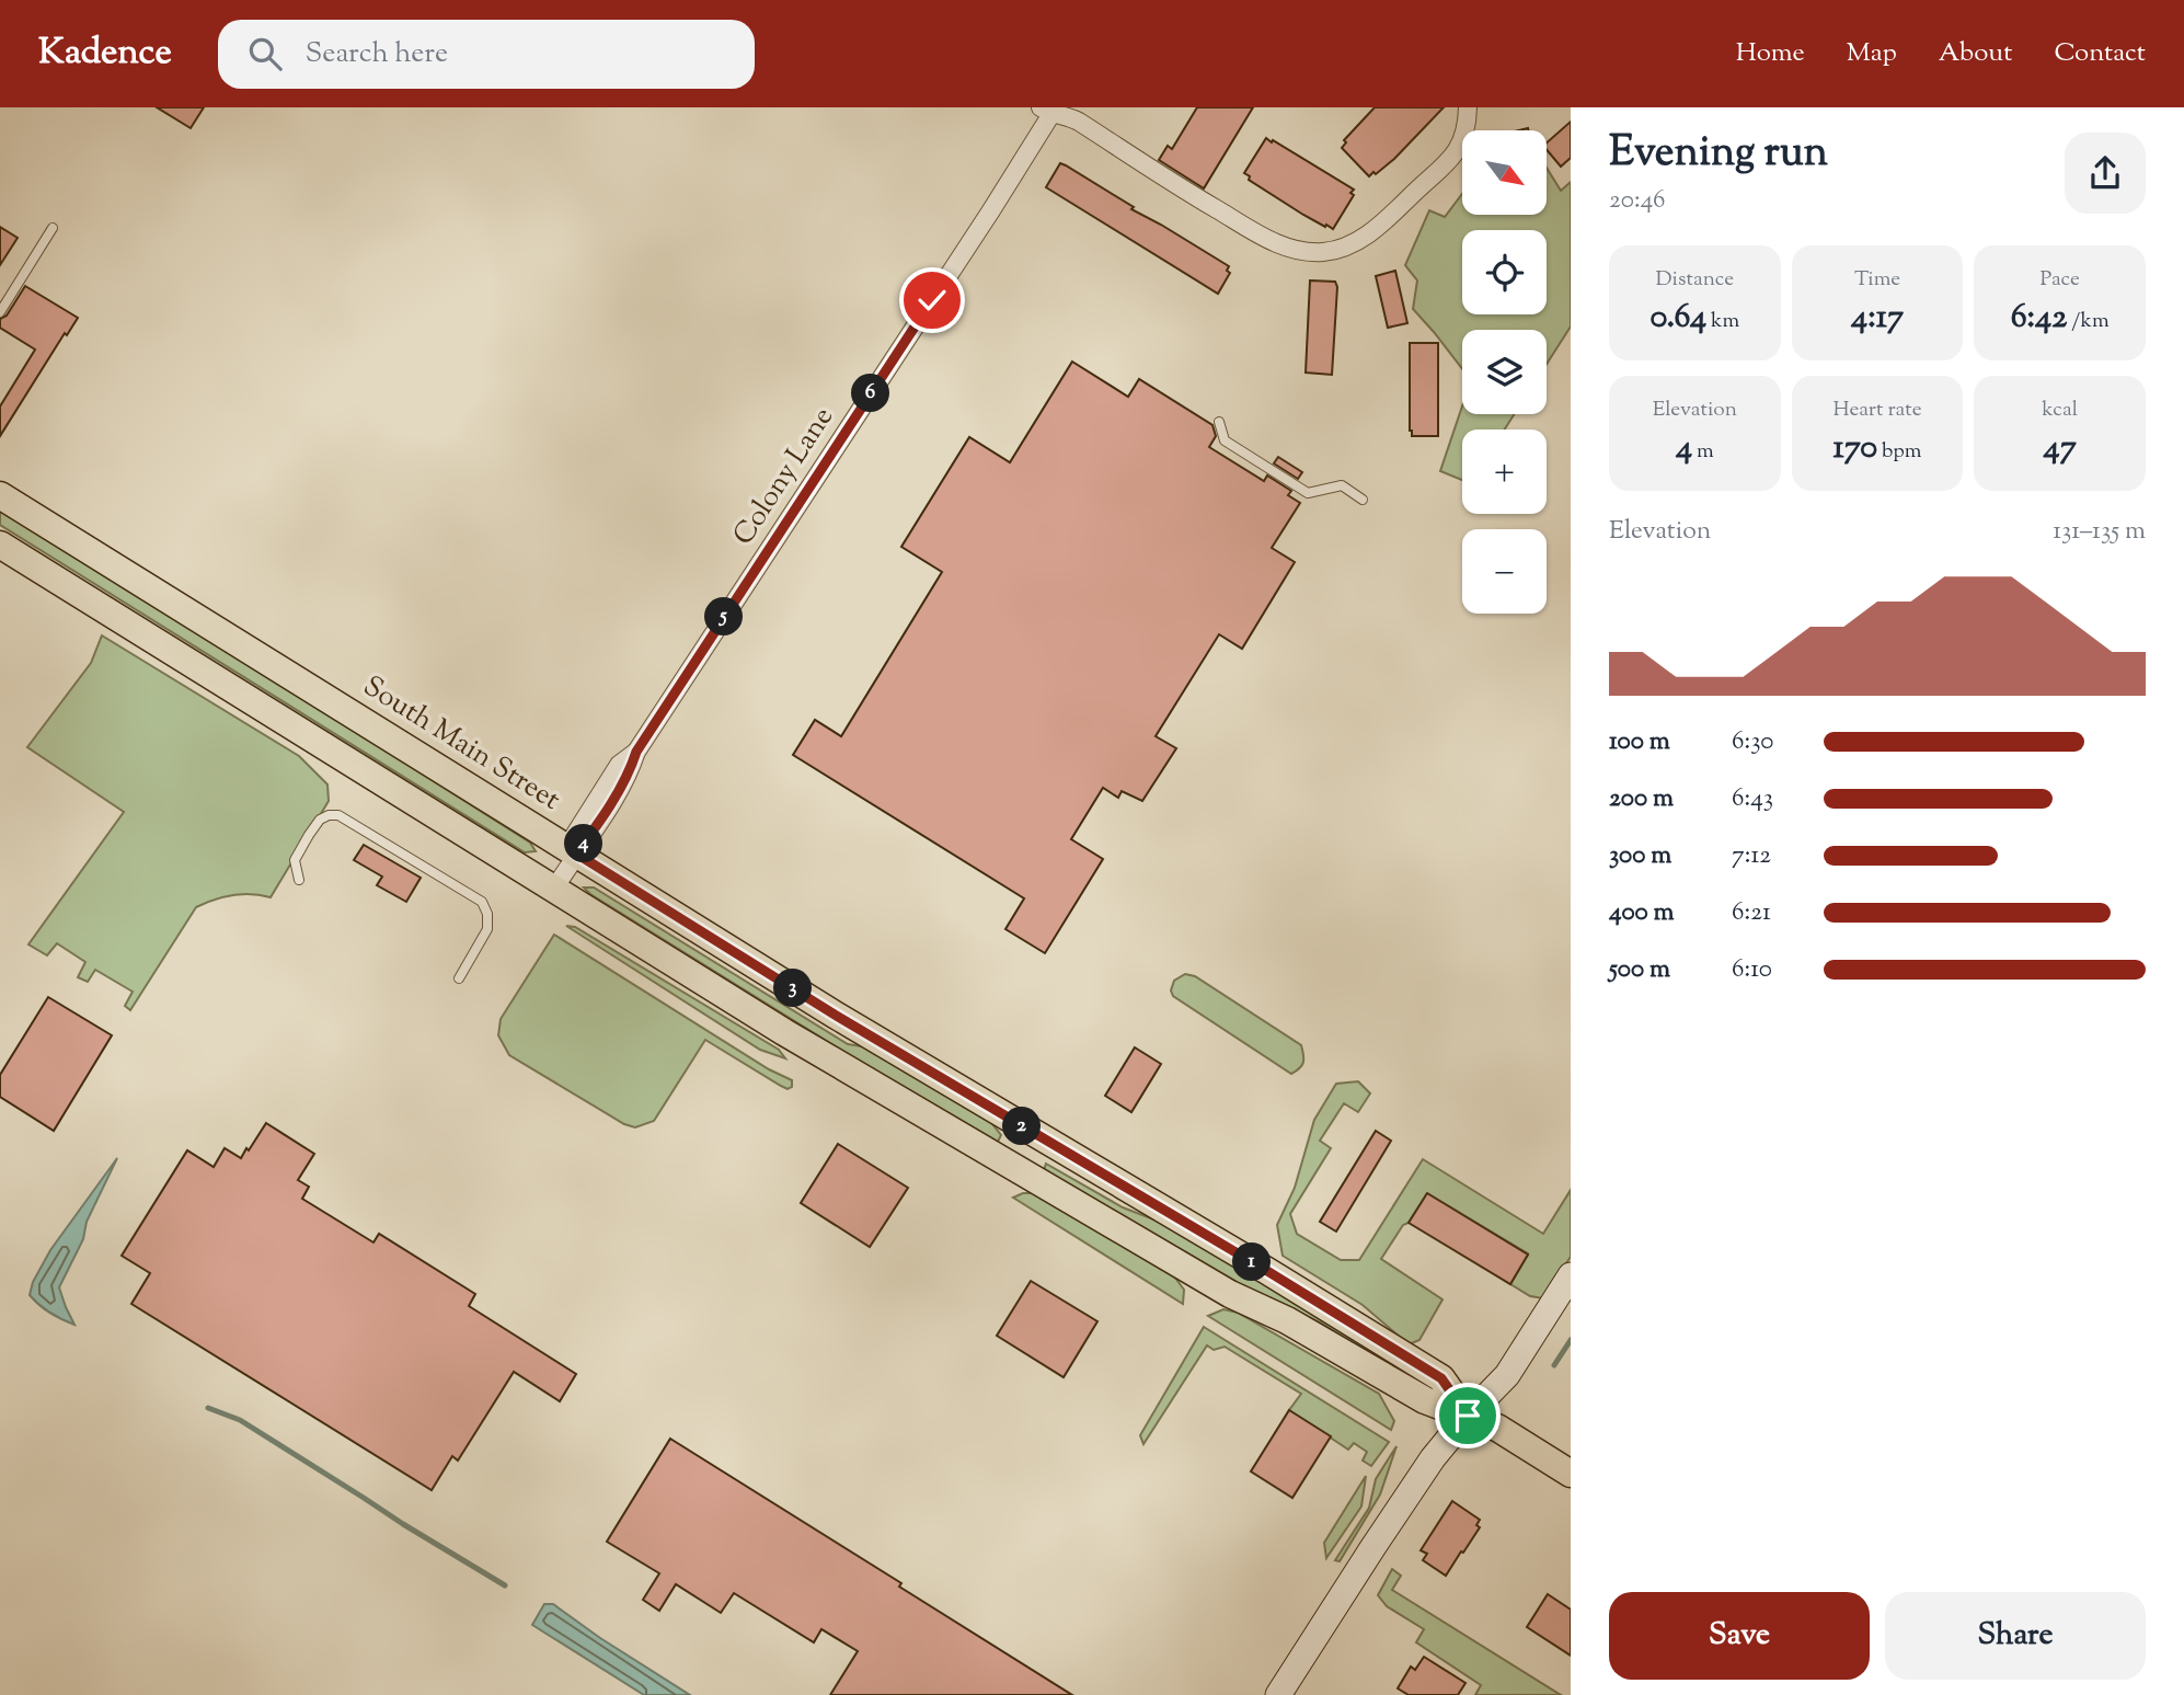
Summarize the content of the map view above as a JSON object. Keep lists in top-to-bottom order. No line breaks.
{"streets":{"main road":["South Main Street"],"street":["Colony Lane"]},"crossings":[["Colony Lane","South Main Street"]],"north":"bottom right","page":{"header":"Kadence","search":"Search here","nav":["Home","Map","About","Contact"],"heading":["Evening run","20:46"],"map_buttons":["+","−"],"stats":[["Distance","0.64 km"],["Time","4:17"],["Pace","6:42 /km"],["Elevation","4 m"],["Heart rate","170 bpm"],["kcal","47"]],"pins":["6","5","4","3","2","1"],"chart":["Elevation","131–135 m"],"list":[{"name":"100 m","note":"6:30"},{"name":"200 m","note":"6:43"},{"name":"300 m","note":"7:12"},{"name":"400 m","note":"6:21"},{"name":"500 m","note":"6:10"}],"buttons":["Save","Share"]}}
